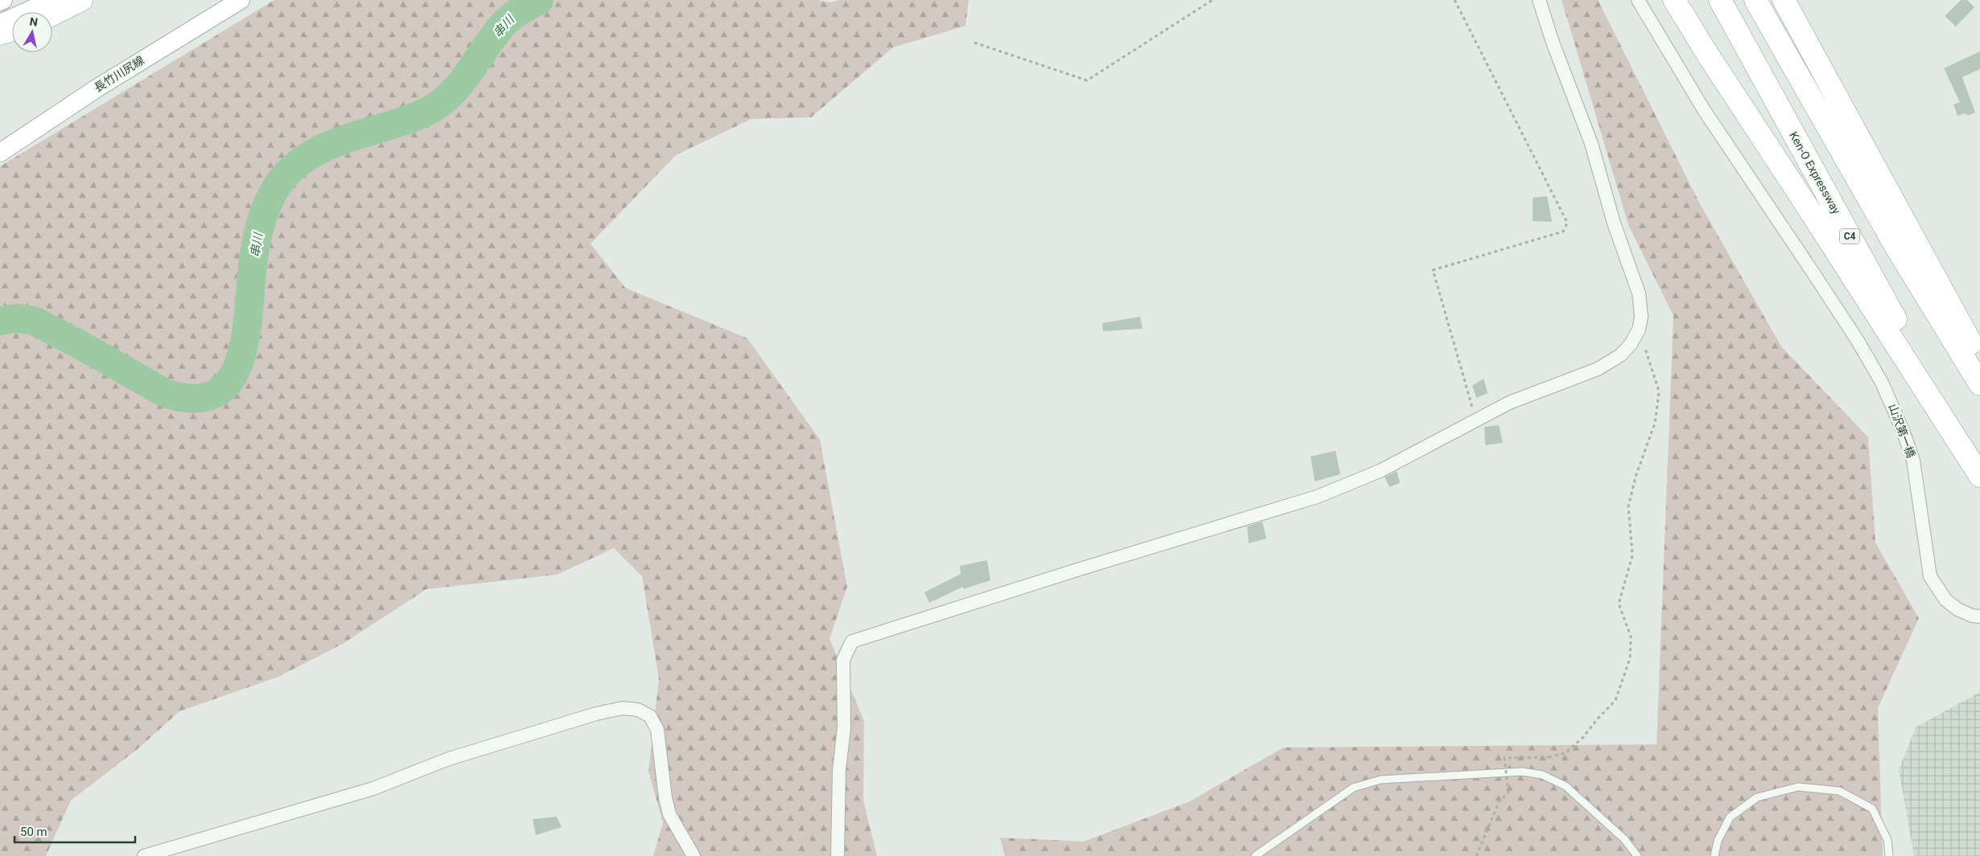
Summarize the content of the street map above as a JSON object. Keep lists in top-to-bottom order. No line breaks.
{"streets":{"highway":["Ken-O Expressway","C4"],"main road":["長竹川尻線"],"street":["山沢第一橋"]},"water":["串川"],"scale_bar":"50 m","north":"top"}
